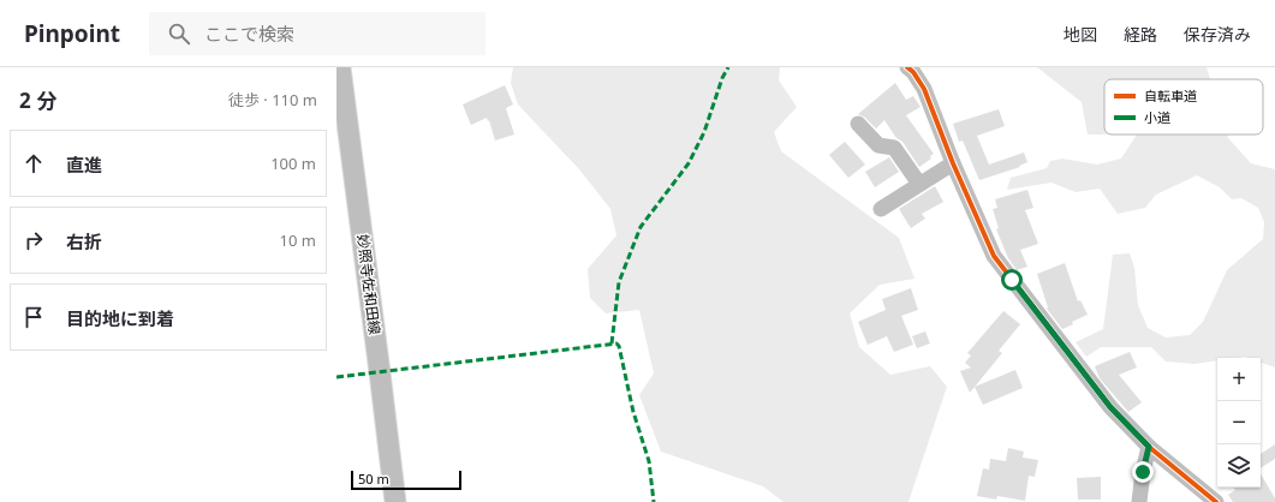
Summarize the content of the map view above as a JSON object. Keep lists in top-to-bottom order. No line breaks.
{"streets":{"main road":["妙照寺佐和田線"]},"legend":["自転車道","小道"],"scale_bar":"50 m","page":{"header":"Pinpoint","search":"ここで検索","nav":["地図","経路","保存済み"],"heading":["2 分","徒歩 · 110 m"],"list":[["直進","100 m"],["右折","10 m"],"目的地に到着"],"map_buttons":["+","−"],"scale":"50 m"}}
